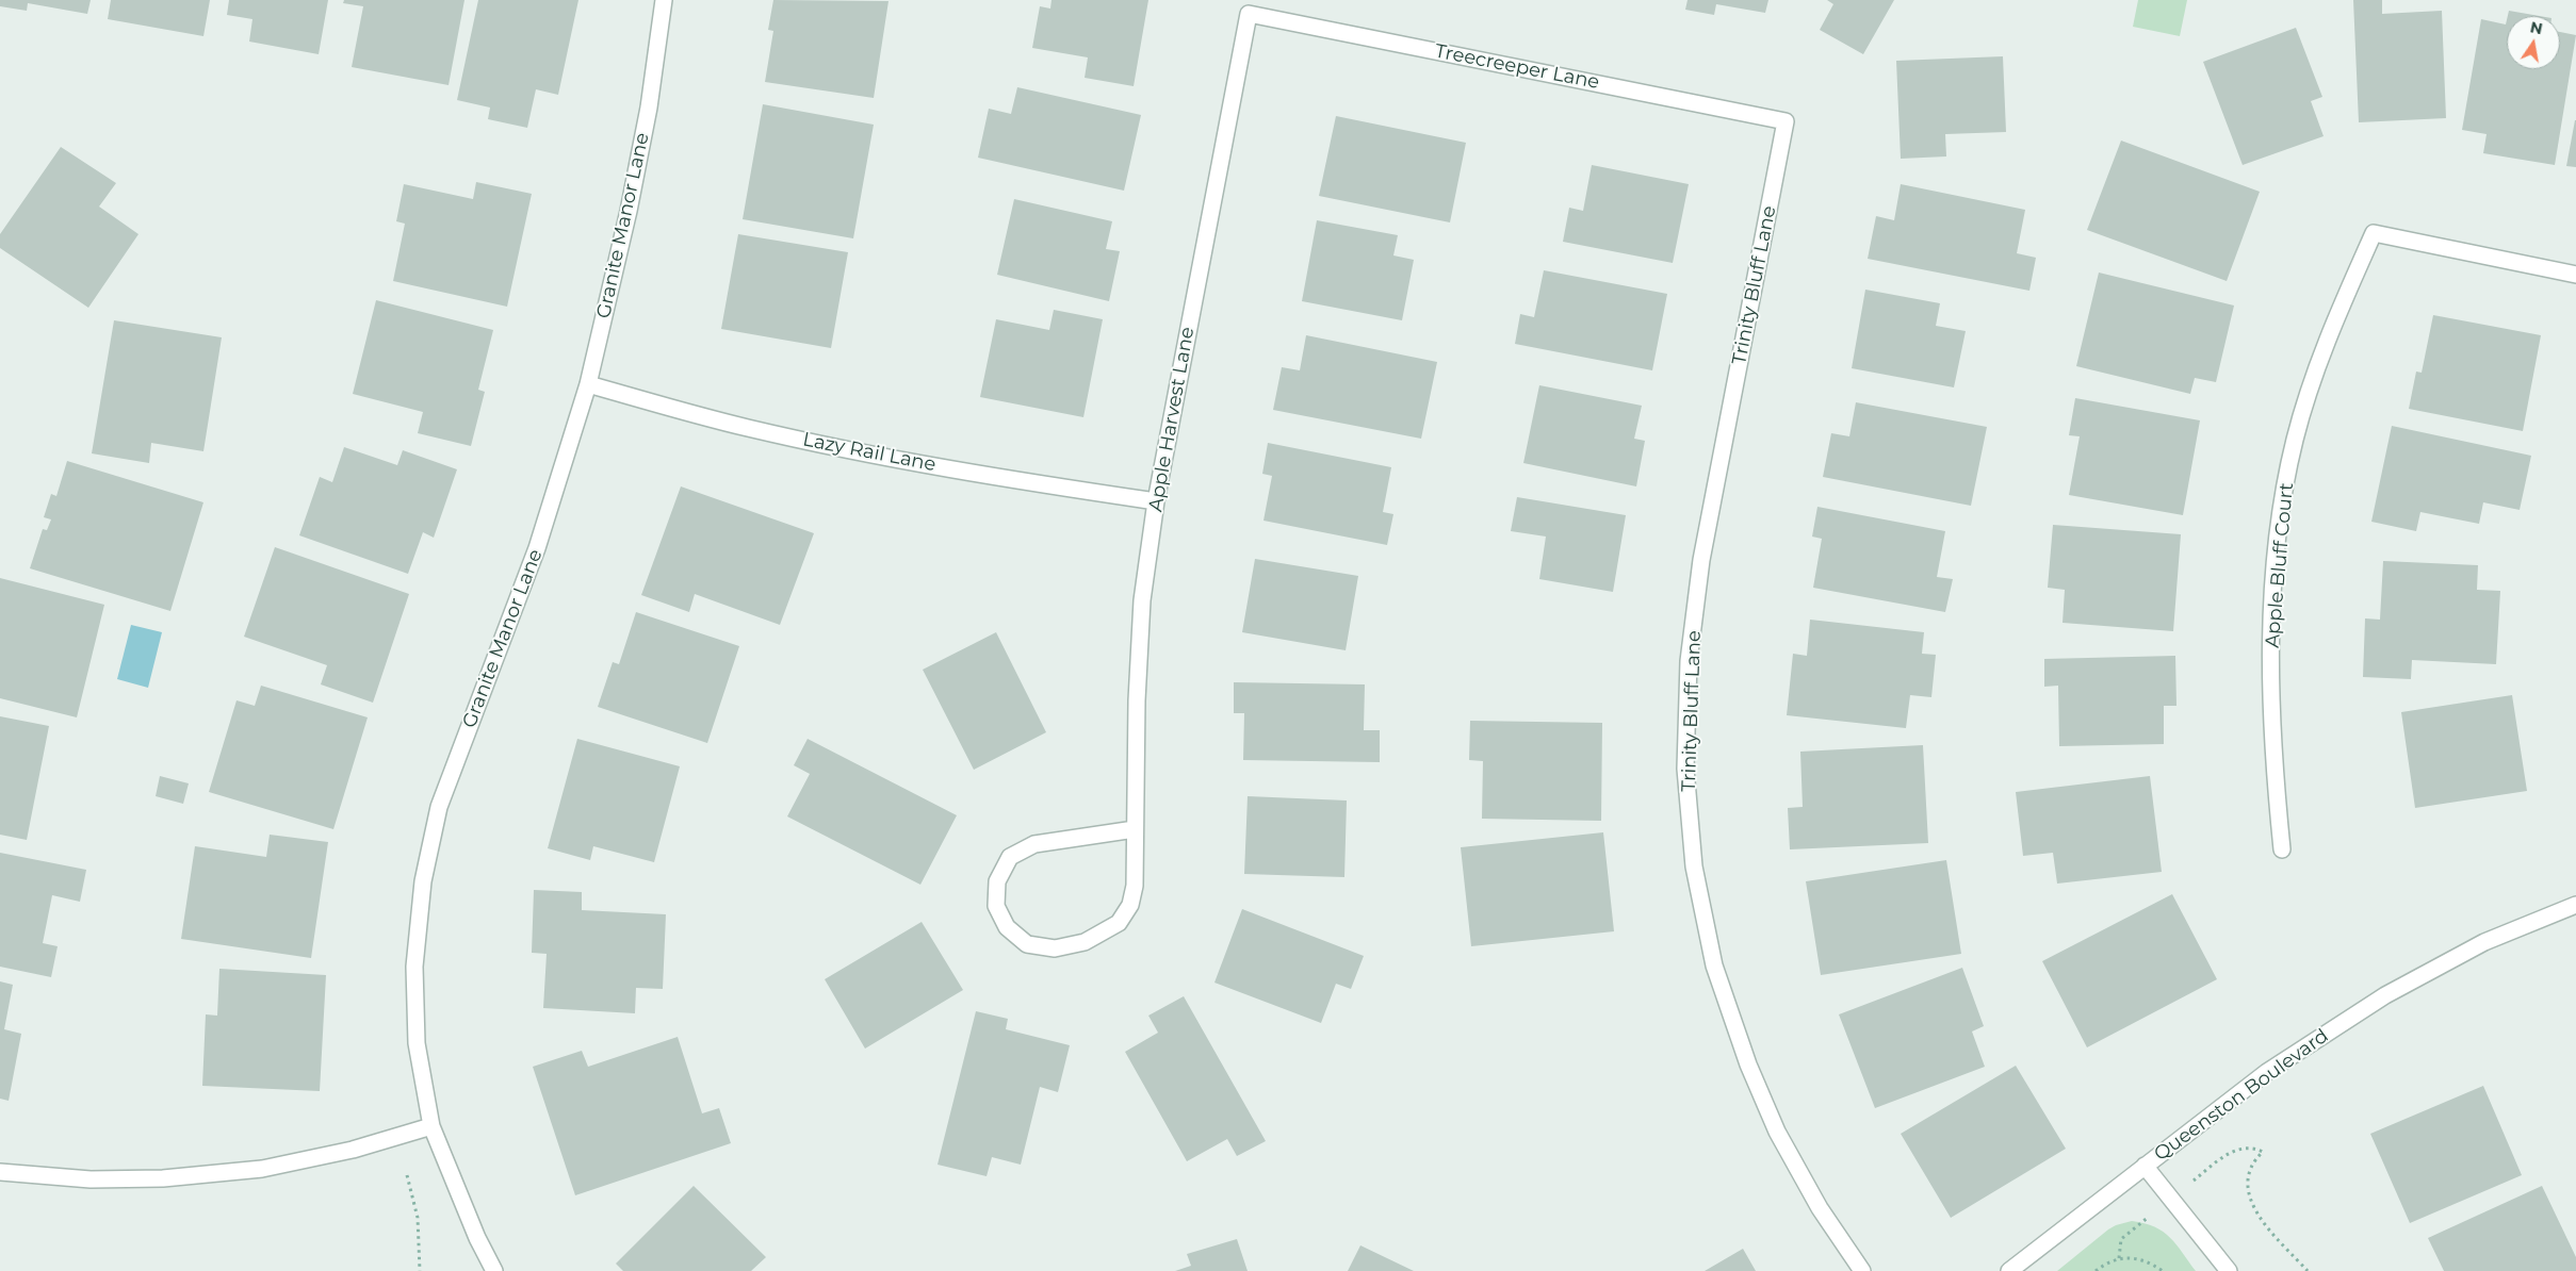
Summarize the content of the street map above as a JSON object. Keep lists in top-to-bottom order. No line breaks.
{"streets":{"street":["Treecreeper Lane","Granite Manor Lane","Trinity Bluff Lane","Apple Harvest Lane","Lazy Rail Lane","Apple Bluff Court","Queenston Boulevard"]},"crossings":[["Treecreeper Lane","Trinity Bluff Lane"],["Treecreeper Lane","Apple Harvest Lane"],["Granite Manor Lane","Lazy Rail Lane"],["Apple Harvest Lane","Lazy Rail Lane"]],"north":"top"}
